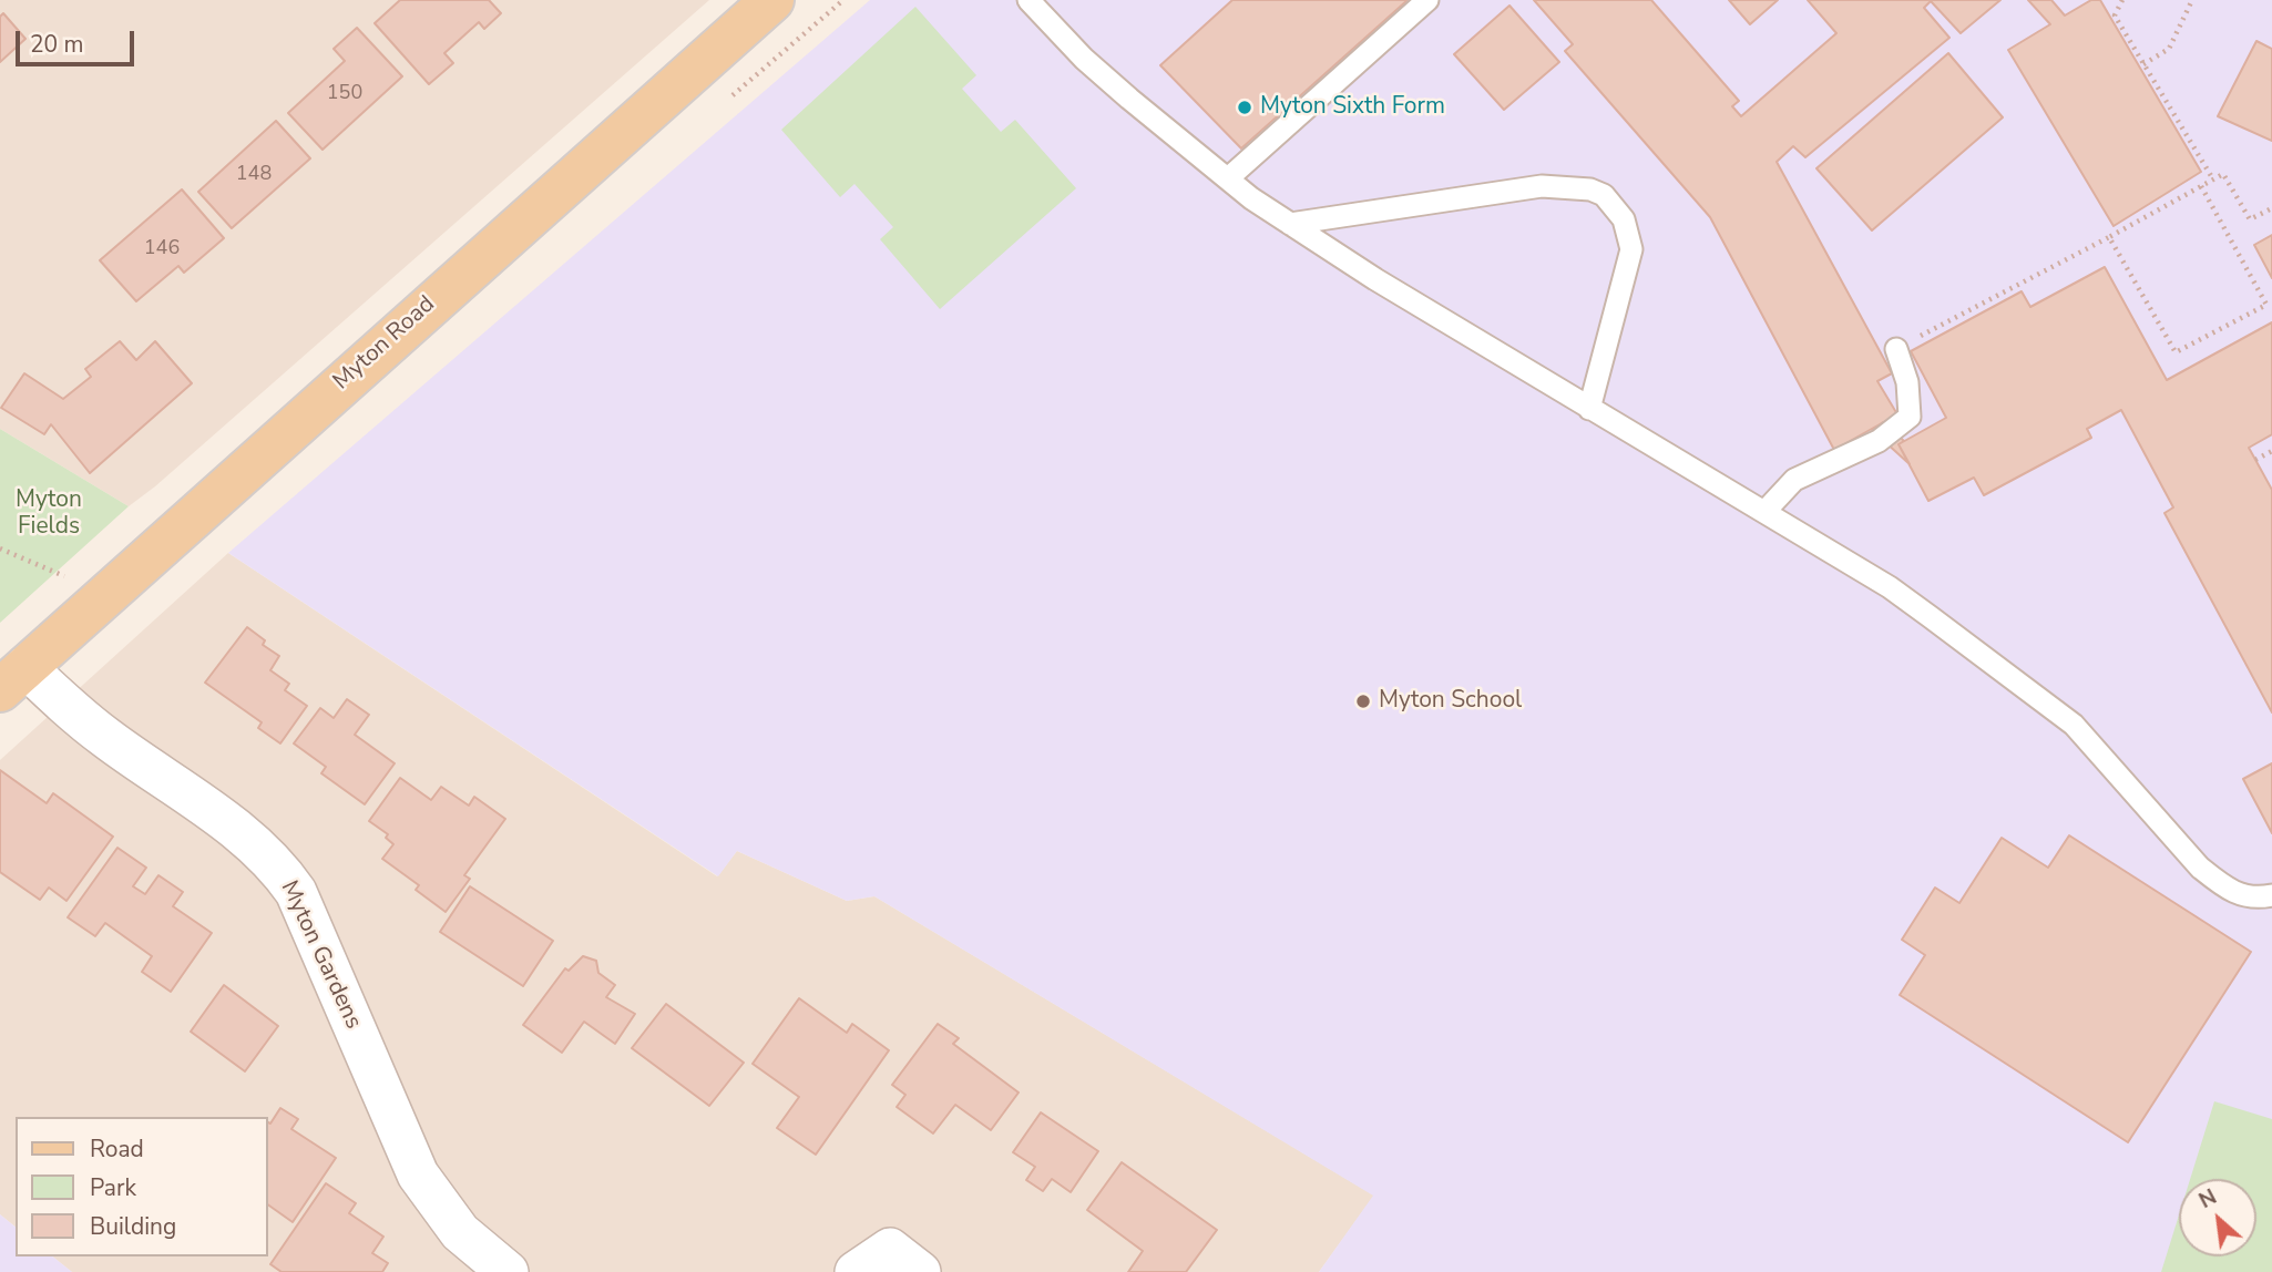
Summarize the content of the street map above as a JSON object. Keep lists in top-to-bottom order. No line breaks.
{"streets":{"main road":["Myton Road"],"street":["Myton Gardens"]},"crossings":[["Myton Road","Myton Gardens"]],"parks":["Myton Fields"],"places":["Myton Sixth Form","Myton School"],"house_numbers":["150","148","146"],"legend":["Road","Park","Building"],"scale_bar":"20 m","north":"top left"}
